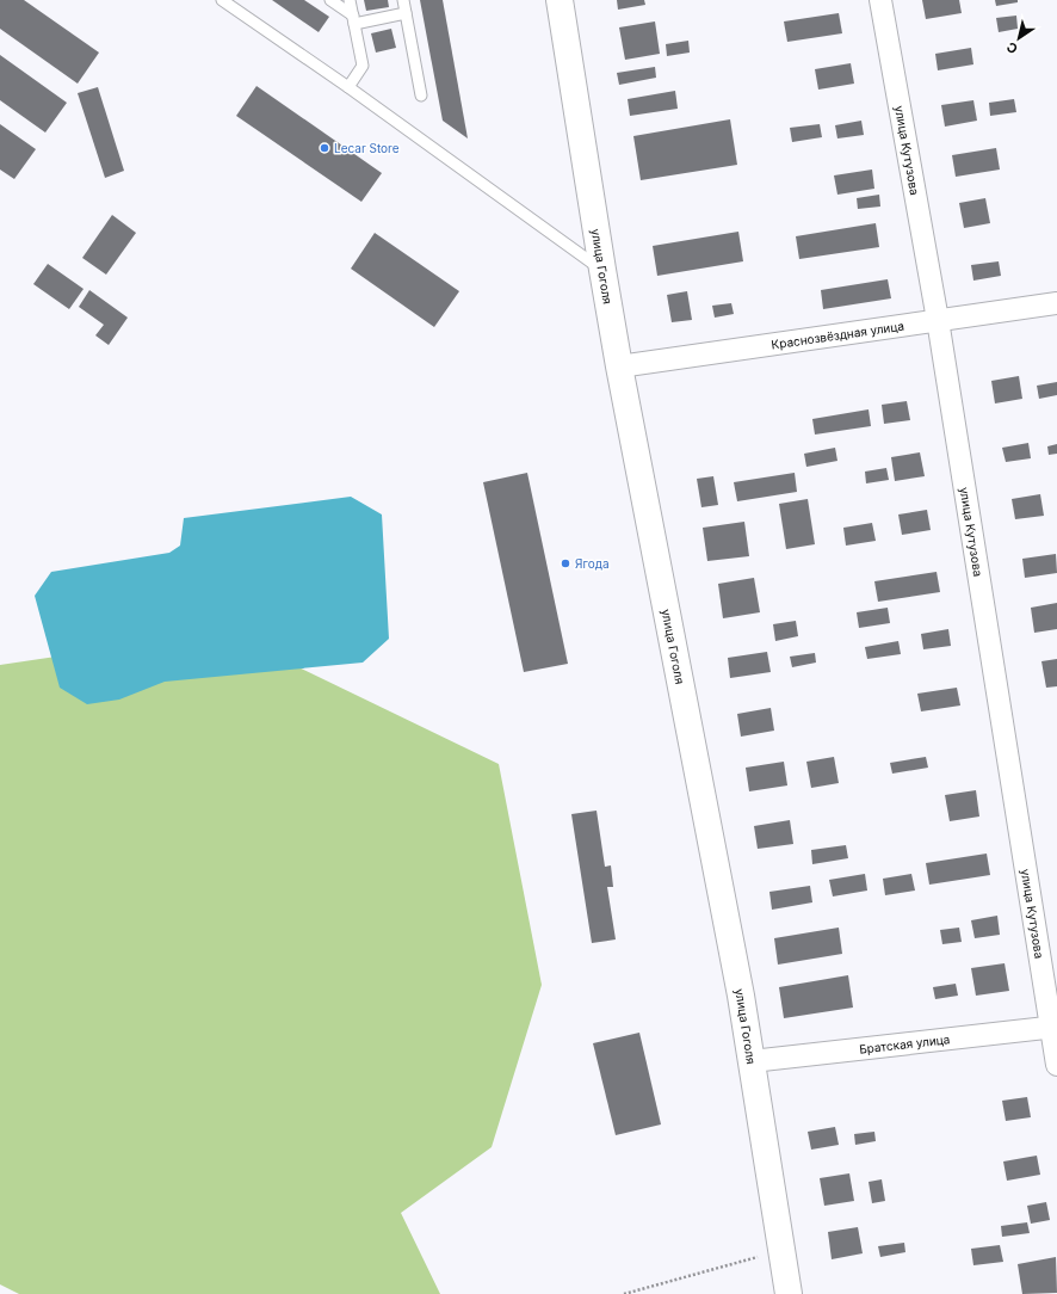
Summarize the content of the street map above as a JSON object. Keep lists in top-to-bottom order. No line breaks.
{"streets":{"main road":["улица Гоголя"],"street":["улица Кутузова","Краснозвёздная улица","Братская улица"]},"crossings":[["улица Кутузова","Краснозвёздная улица"],["улица Кутузова","Братская улица"],["улица Гоголя","Краснозвёздная улица"],["улица Гоголя","Братская улица"]],"places":["Lecar Store","Ягода"],"north":"bottom left"}
